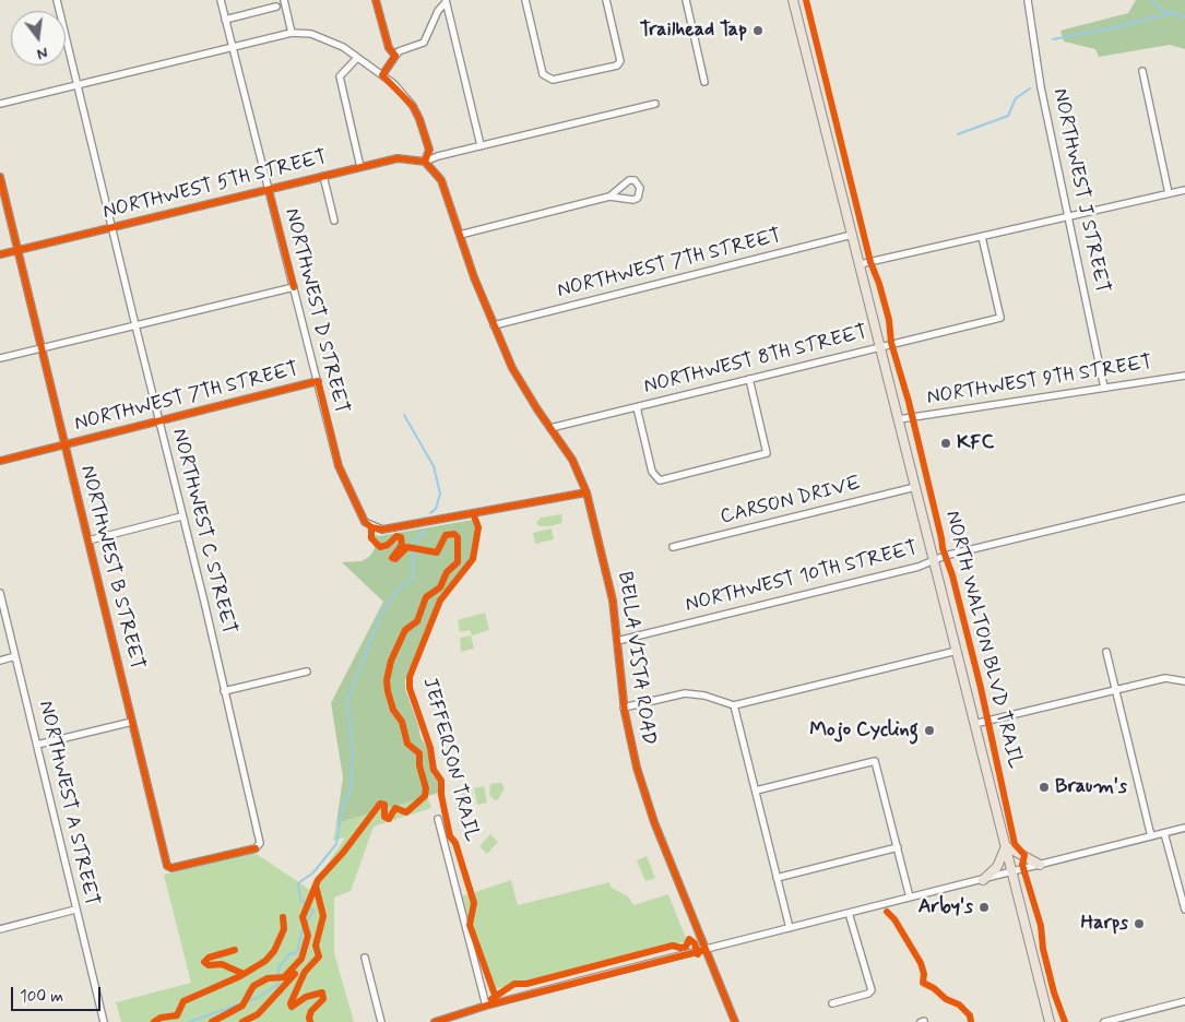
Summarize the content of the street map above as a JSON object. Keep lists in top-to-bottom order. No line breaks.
{"streets":{"street":["NORTHWEST 5TH STREET","NORTHWEST J STREET","NORTHWEST 7TH STREET","NORTHWEST D STREET","NORTHWEST 8TH STREET","NORTHWEST 9TH STREET","CARSON DRIVE","NORTHWEST C STREET","NORTHWEST B STREET","NORTHWEST 10TH STREET","BELLA VISTA ROAD","NORTHWEST A STREET"],"cycle path":["NORTH WALTON BLVD TRAIL","JEFFERSON TRAIL"]},"crossings":[["NORTHWEST 5TH STREET","NORTHWEST D STREET"],["NORTHWEST 5TH STREET","NORTHWEST C STREET"],["NORTHWEST 5TH STREET","NORTHWEST B STREET"],["NORTHWEST 5TH STREET","BELLA VISTA ROAD"],["NORTHWEST J STREET","NORTHWEST 9TH STREET"],["NORTHWEST 7TH STREET","NORTHWEST D STREET"],["NORTHWEST 7TH STREET","NORTHWEST C STREET"],["NORTHWEST 7TH STREET","NORTHWEST B STREET"],["NORTHWEST 7TH STREET","BELLA VISTA ROAD"],["NORTHWEST D STREET","BELLA VISTA ROAD"],["NORTHWEST 8TH STREET","BELLA VISTA ROAD"],["NORTHWEST C STREET","NORTHWEST B STREET"],["NORTHWEST 10TH STREET","BELLA VISTA ROAD"]],"places":["Trailhead Tap","KFC","Mojo Cycling","Braum's","Arby's","Harps"],"scale_bar":"100 m","north":"bottom"}
